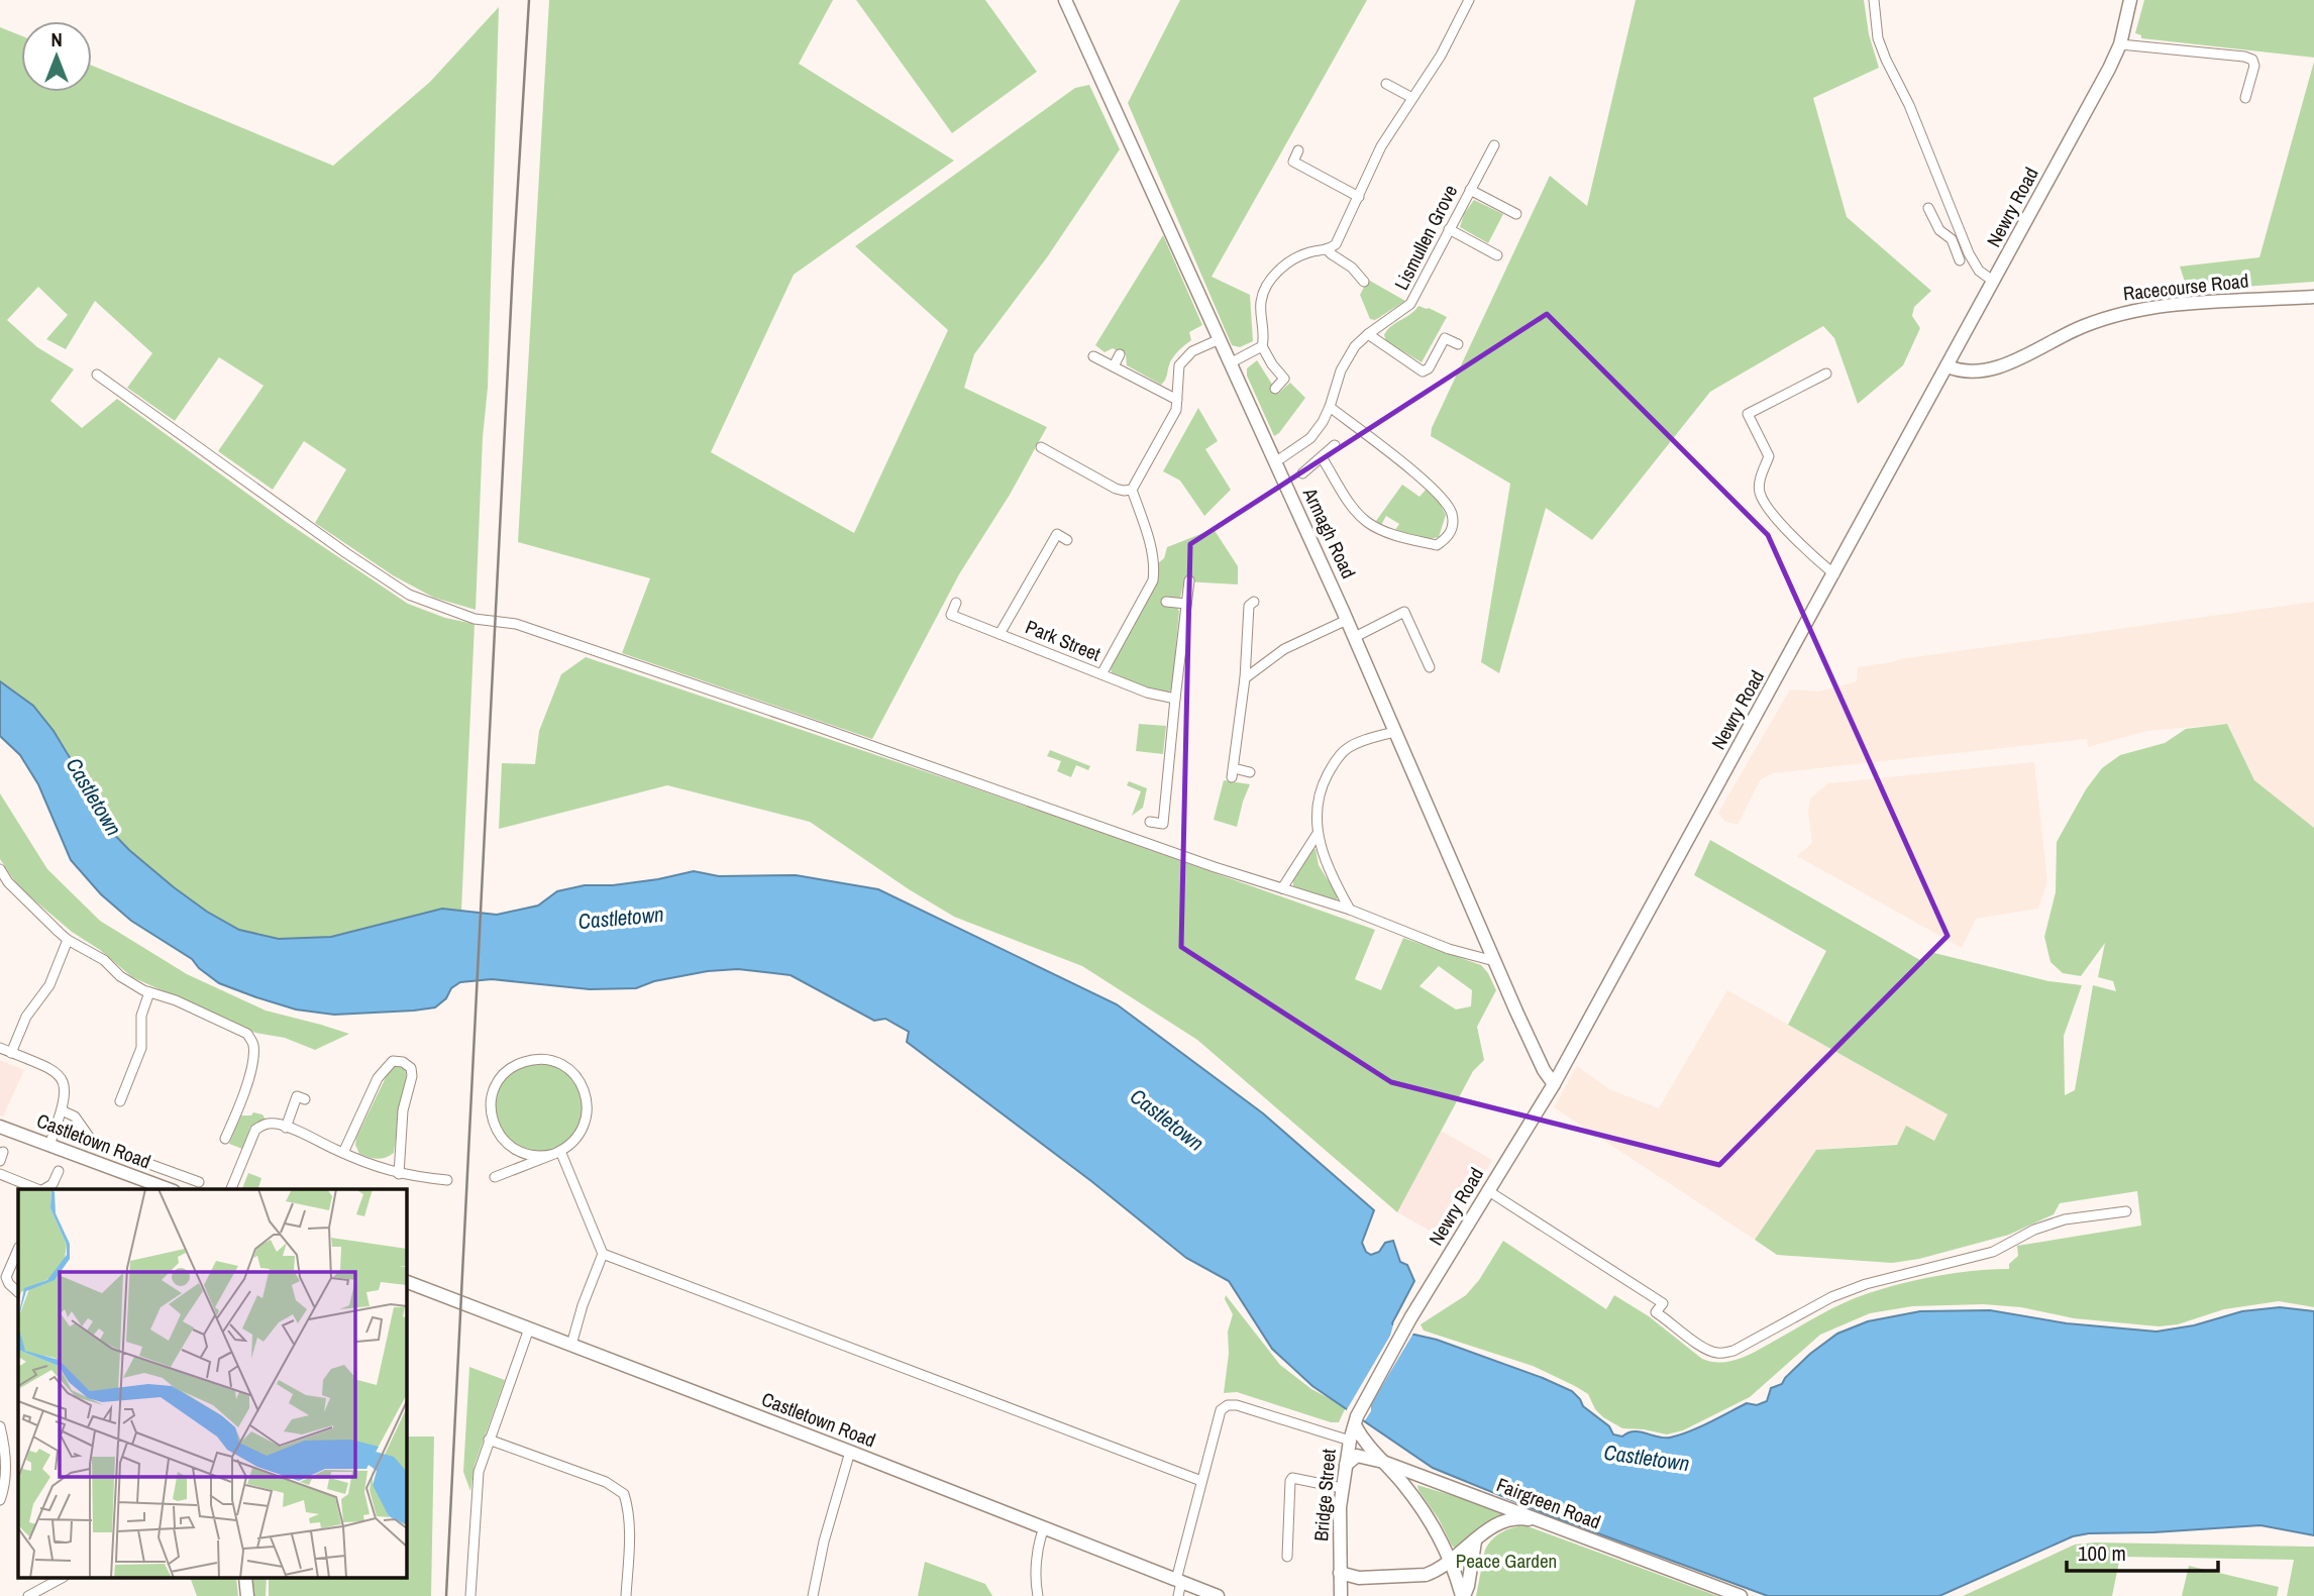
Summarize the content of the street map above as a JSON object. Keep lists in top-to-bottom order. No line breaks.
{"streets":{"main road":["Newry Road","Racecourse Road","Armagh Road","Castletown Road","Bridge Street","Fairgreen Road"],"street":["Lismullen Grove","Park Street"]},"crossings":[["Newry Road","Racecourse Road"],["Newry Road","Armagh Road"],["Newry Road","Bridge Street"],["Lismullen Grove","Armagh Road"],["Bridge Street","Fairgreen Road"]],"water":["Castletown"],"parks":["Peace Garden"],"scale_bar":"100 m","north":"top"}
